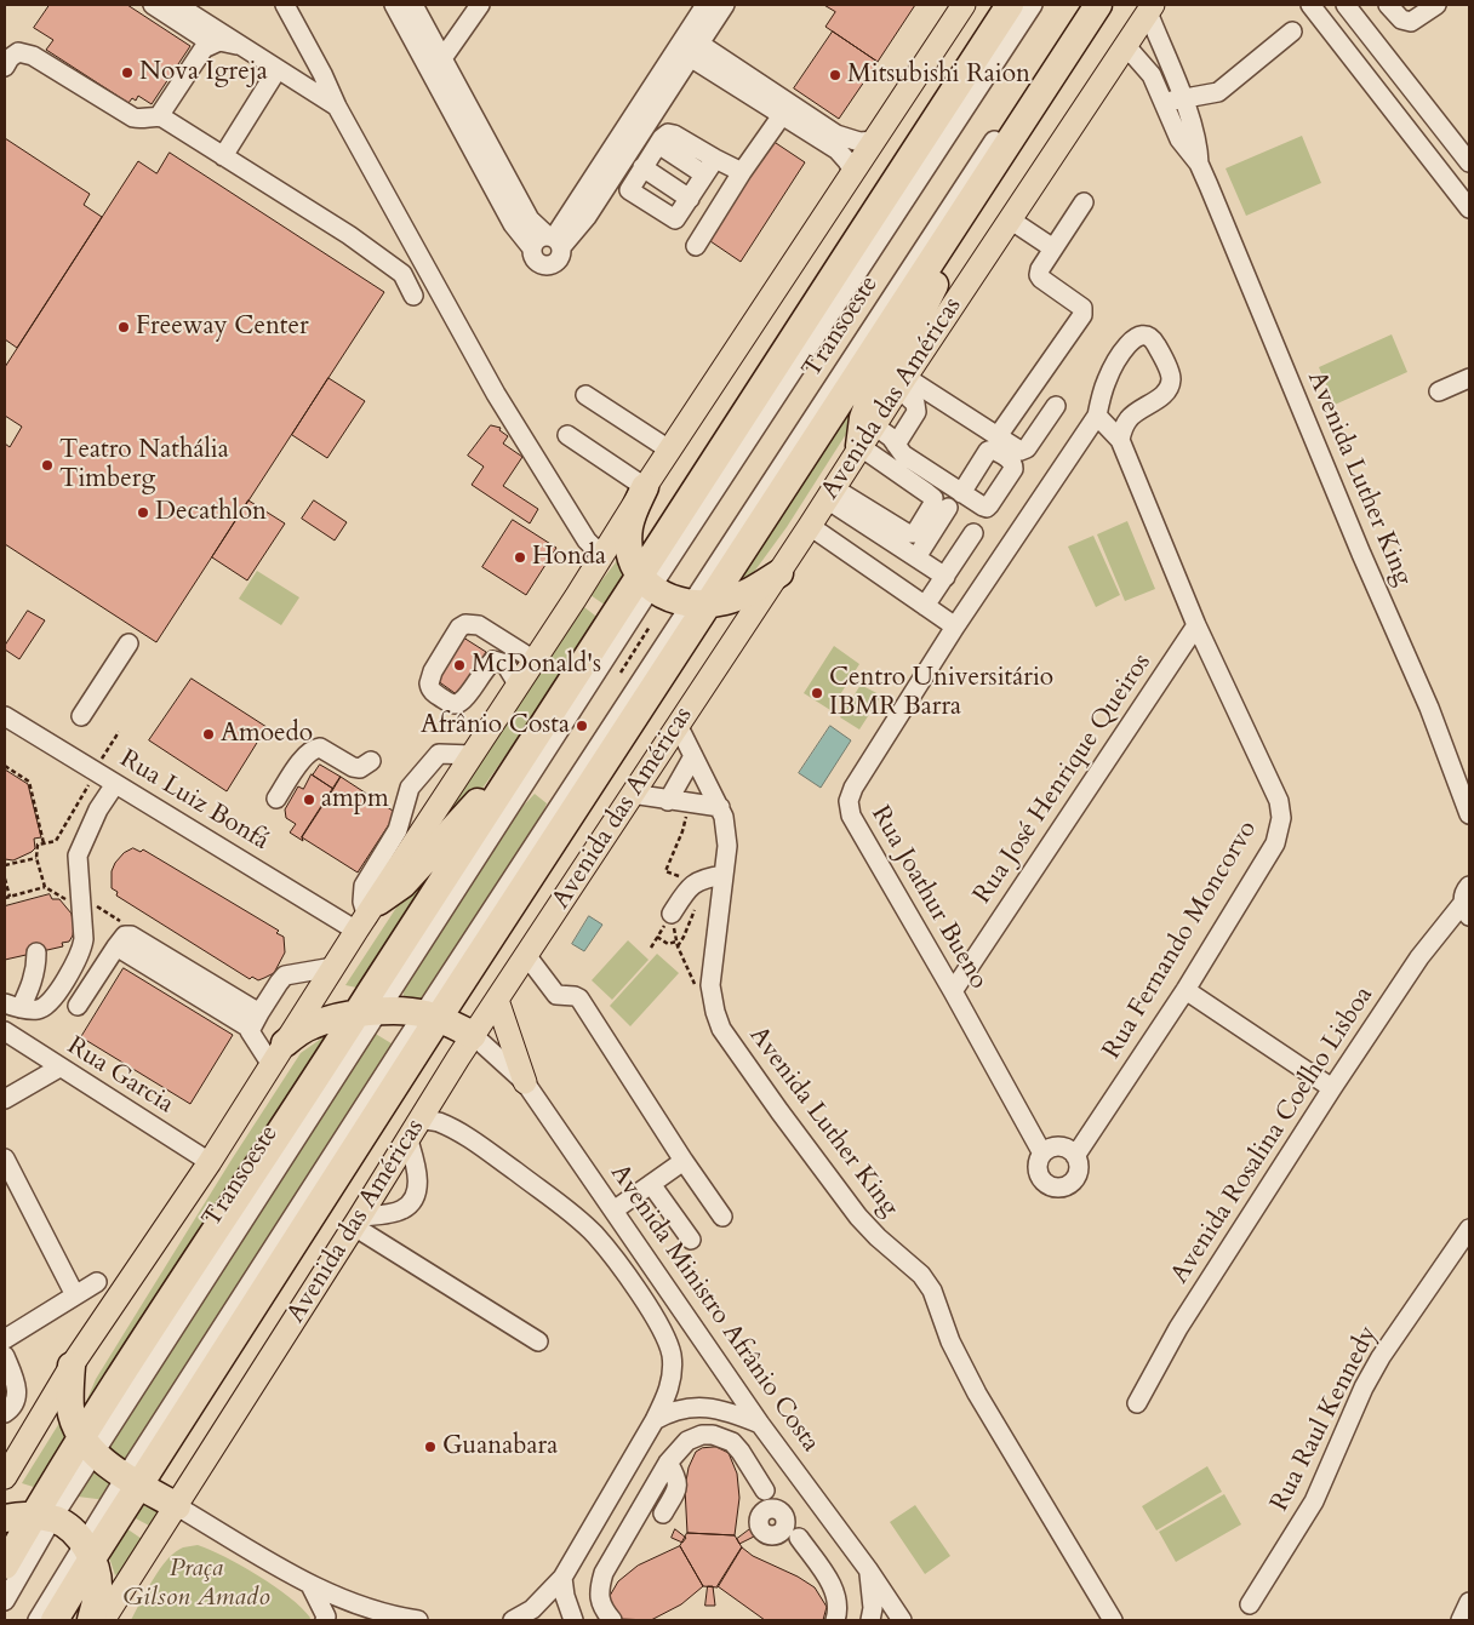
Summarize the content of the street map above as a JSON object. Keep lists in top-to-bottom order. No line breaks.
{"streets":{"highway":["Avenida das Américas"],"street":["Transoeste","Avenida Luther King","Rua José Henrique Queiros","Rua Luiz Bonfá","Rua Joathur Bueno","Rua Fernando Moncorvo","Rua Garcia","Avenida Rosalina Coelho Lisboa","Avenida Ministro Afrânio Costa","Rua Raul Kennedy"]},"crossings":[["Transoeste","Avenida das Américas"],["Avenida das Américas","Avenida Luther King"],["Avenida das Américas","Avenida Ministro Afrânio Costa"],["Rua José Henrique Queiros","Rua Joathur Bueno"],["Rua José Henrique Queiros","Rua Fernando Moncorvo"],["Rua Joathur Bueno","Rua Fernando Moncorvo"]],"parks":["Praça Gilson Amado"],"places":["Nova Igreja","Mitsubishi Raion","Freeway Center","Teatro Nathália Timberg","Decathlon","Honda","McDonald's","Centro Universitário IBMR Barra","Afrânio Costa","Amoedo","ampm","Guanabara"]}
